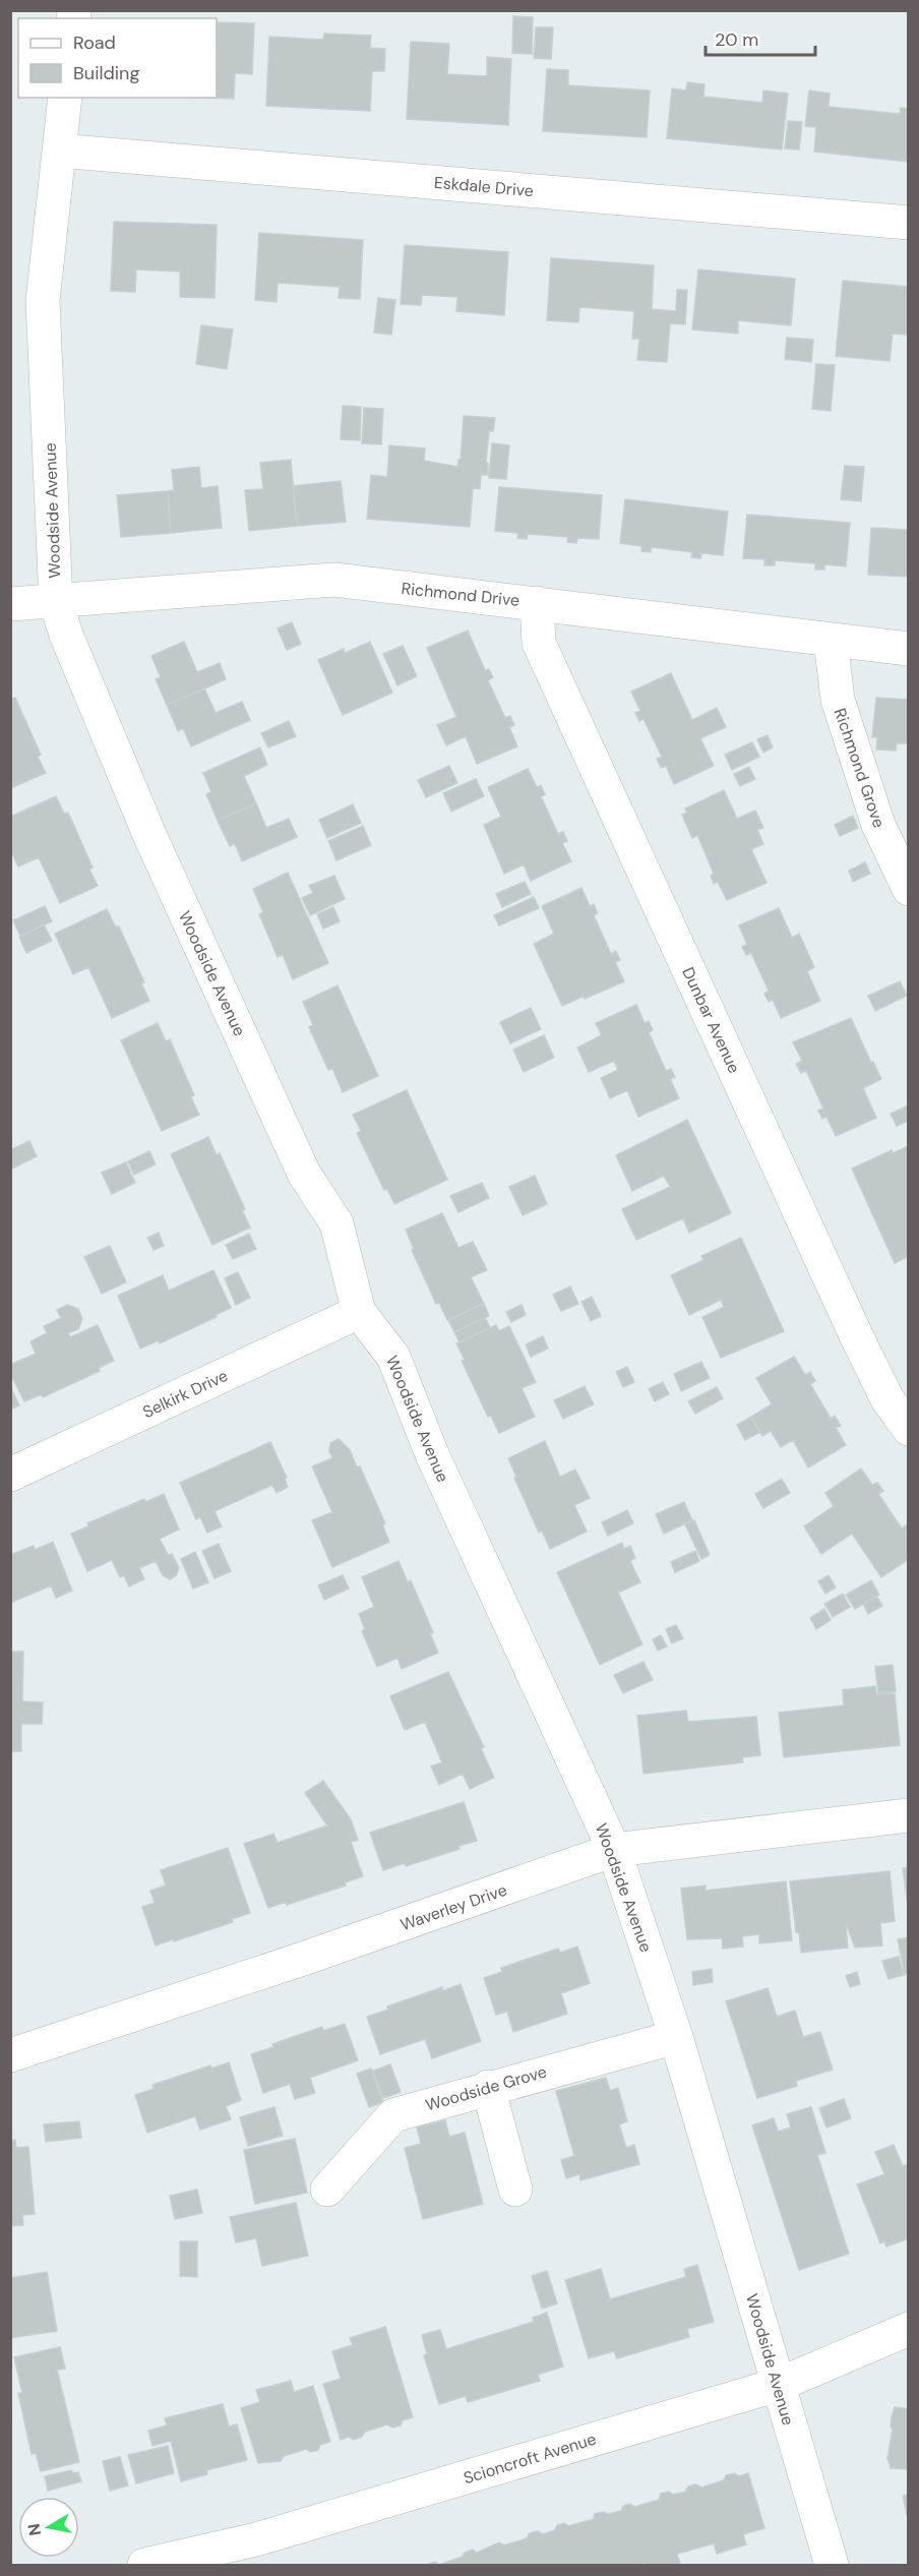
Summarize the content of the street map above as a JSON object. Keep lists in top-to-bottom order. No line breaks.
{"streets":{"street":["Eskdale Drive","Woodside Avenue","Richmond Drive","Richmond Grove","Dunbar Avenue","Selkirk Drive","Waverley Drive","Woodside Grove","Scioncroft Avenue"]},"crossings":[["Eskdale Drive","Woodside Avenue"],["Woodside Avenue","Richmond Drive"],["Woodside Avenue","Selkirk Drive"],["Woodside Avenue","Waverley Drive"],["Woodside Avenue","Woodside Grove"],["Woodside Avenue","Scioncroft Avenue"],["Richmond Drive","Richmond Grove"],["Richmond Drive","Dunbar Avenue"]],"legend":["Road","Building"],"scale_bar":"20 m","north":"left"}
